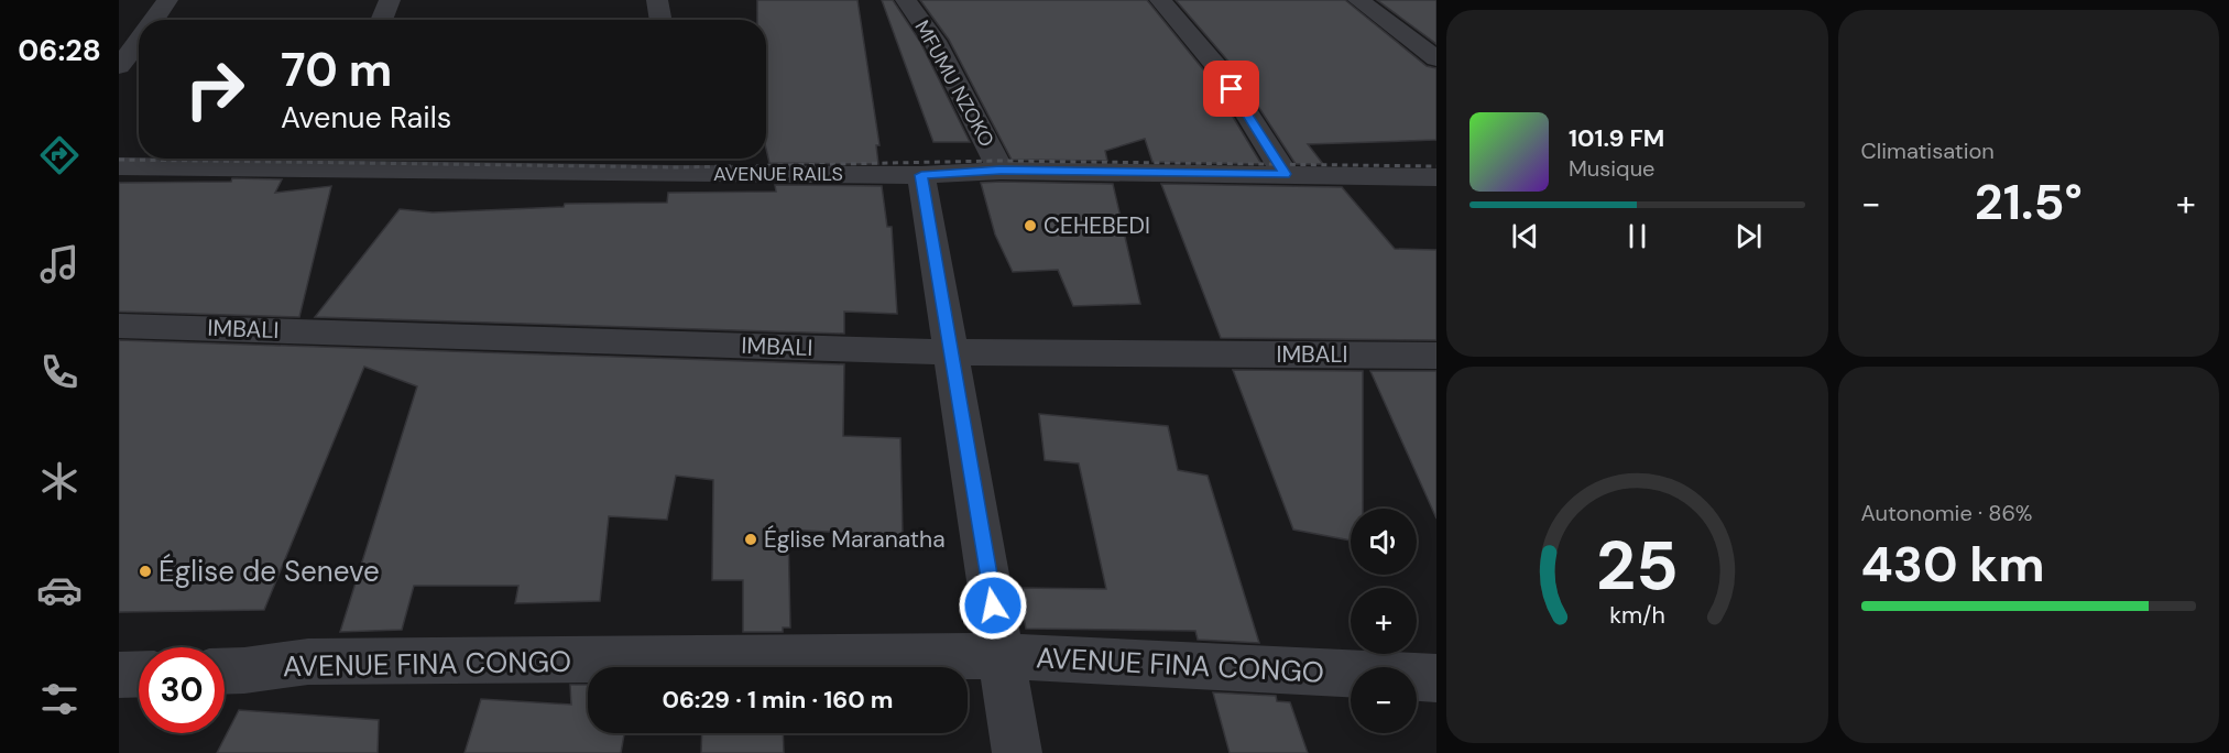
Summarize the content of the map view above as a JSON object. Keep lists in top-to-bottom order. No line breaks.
{"streets":{"street":["MFUMU NZOKO","AVENUE RAILS","IMBALI","AVENUE FINA CONGO"]},"crossings":[["MFUMU NZOKO","AVENUE RAILS"]],"places":["CEHEBEDI","Église Maranatha","Église de Seneve"],"page":{"tabs":"06:28","tile":["Climatisation",["Autonomie · 86%","430 km"]],"turn":["70 m","Avenue Rails"],"song":["101.9 FM","Musique"],"heat":["−","21.5°","+"],"map_buttons":["+","−"],"limit":"30","trip":"06:29 · 1 min · 160 m","gauge":["25","km/h"]}}
